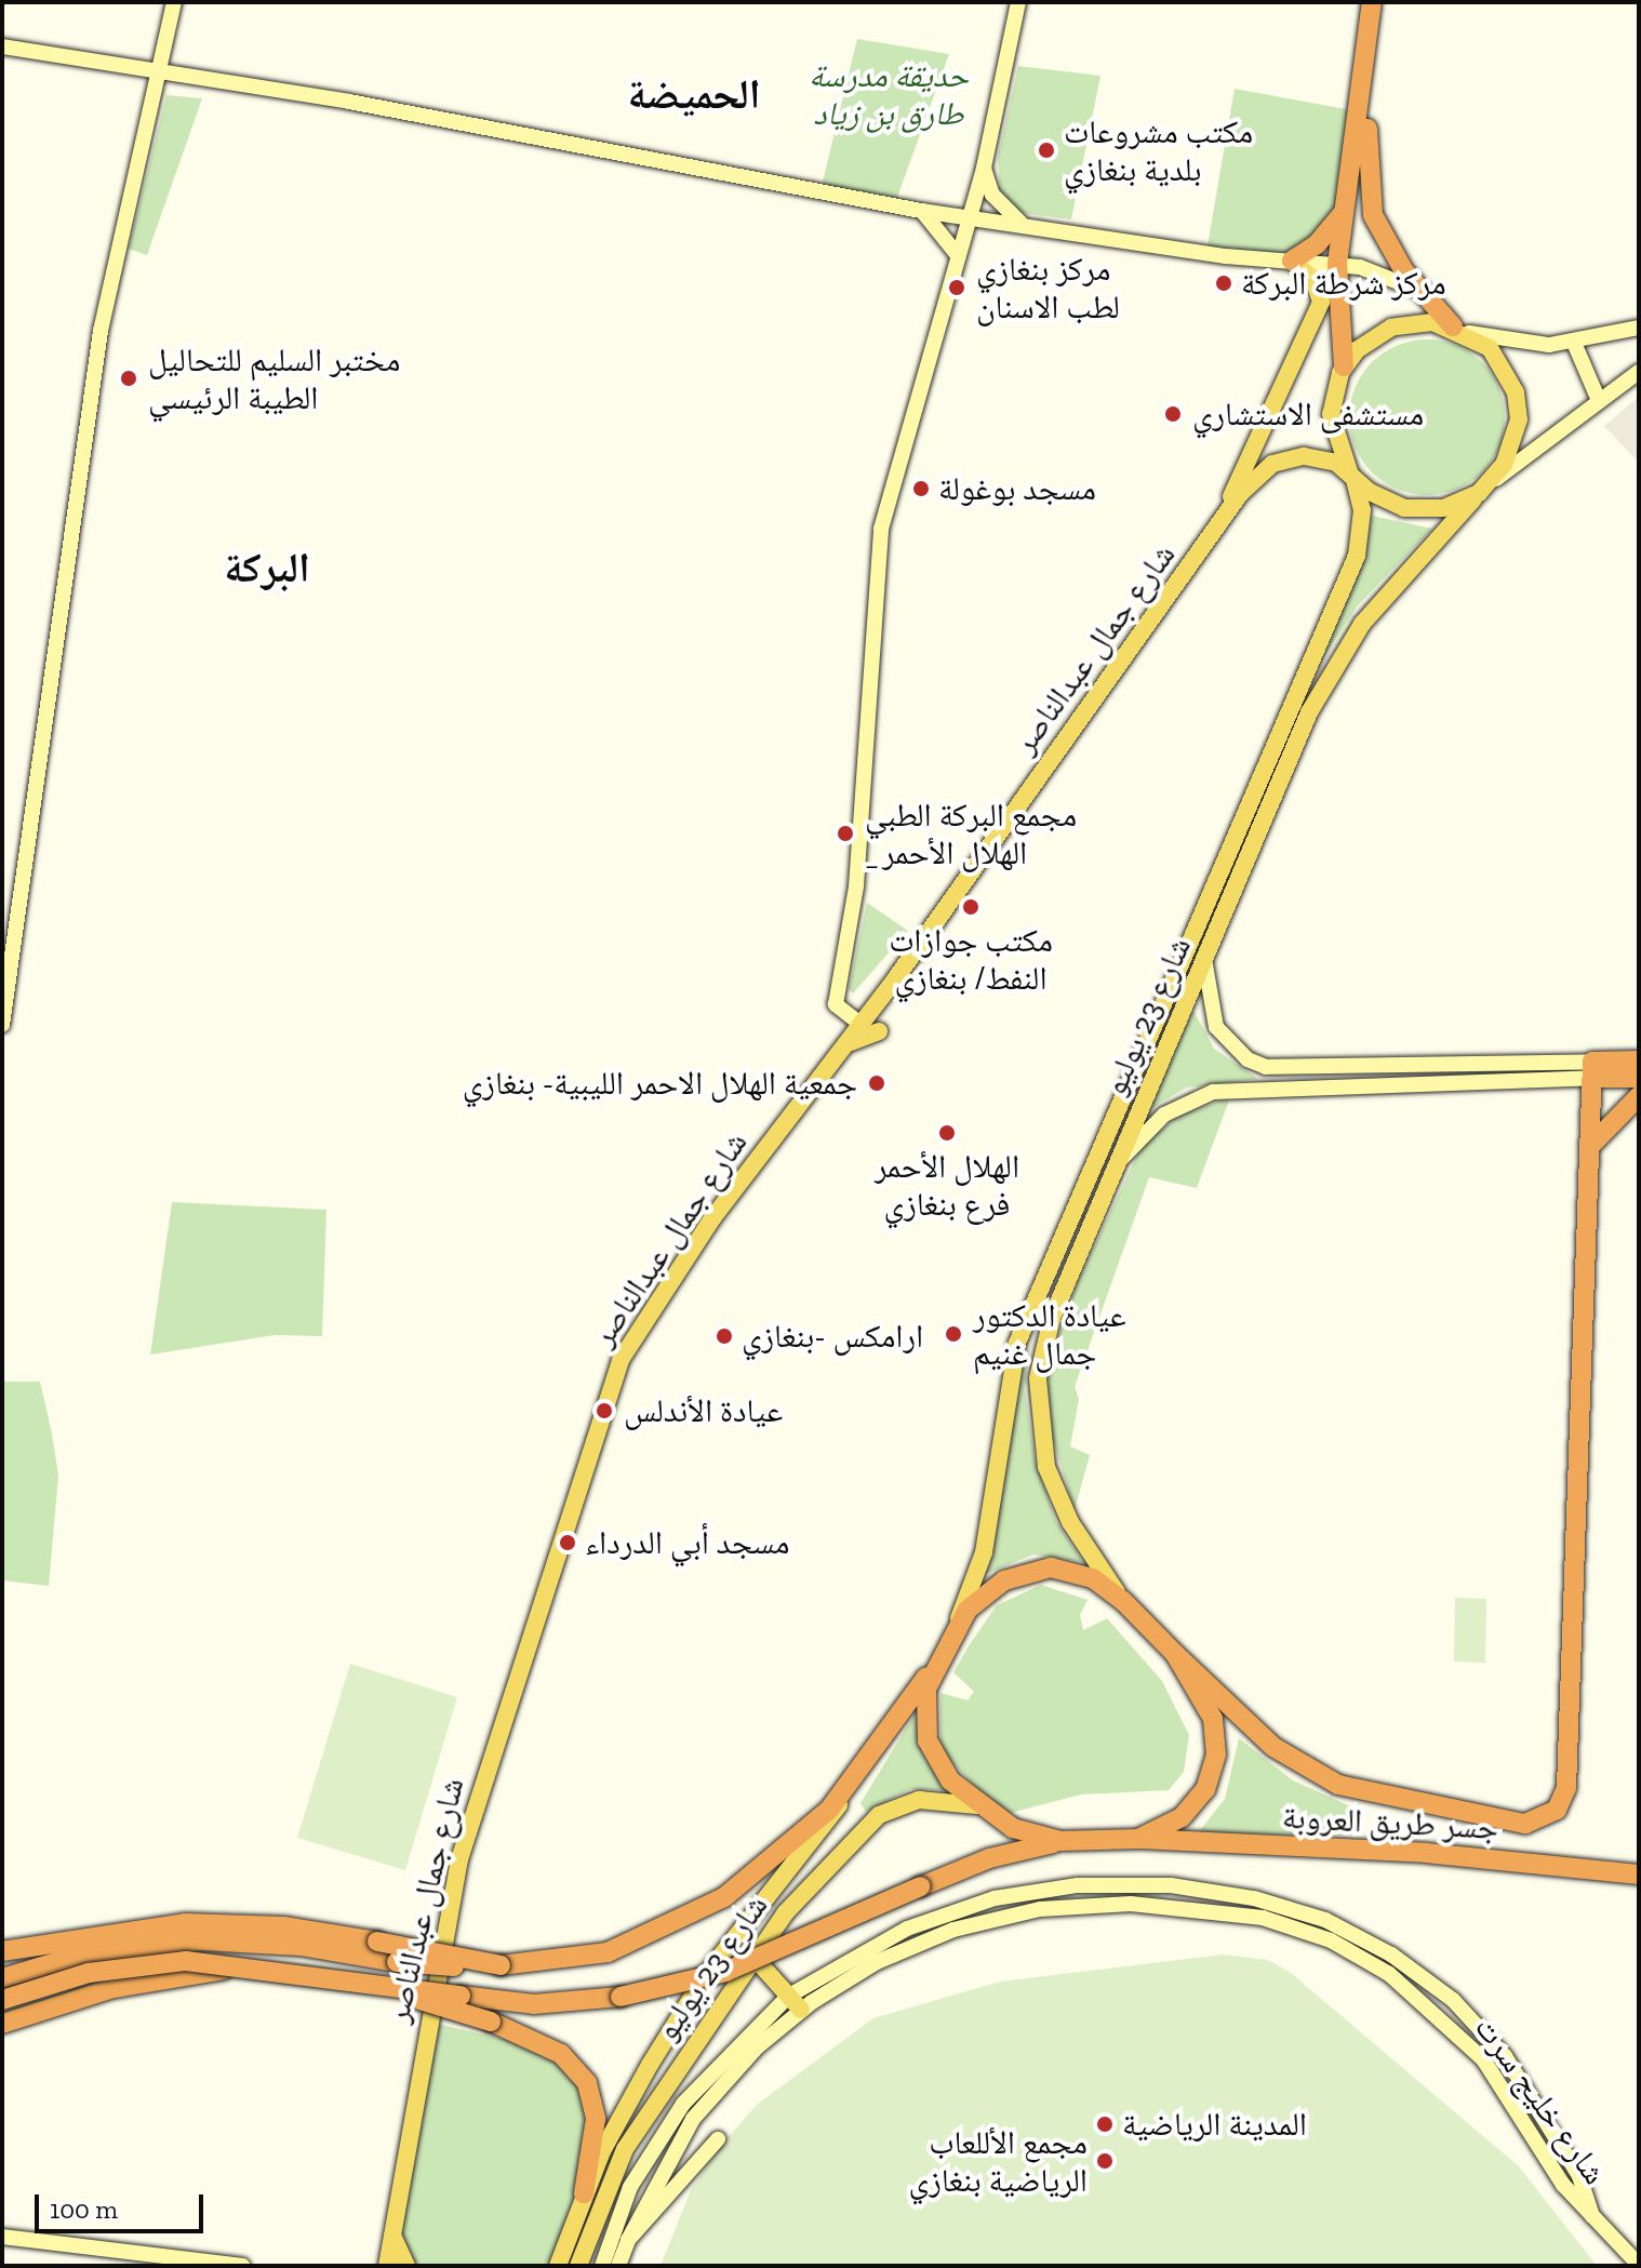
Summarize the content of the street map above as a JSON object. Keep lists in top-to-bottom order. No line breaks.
{"streets":{"highway":["جسر طريق العروبة"],"main road":["شارع جمال عبدالناصر","شارع 23 يوليو","شارع خليج سرت"]},"crossings":[["شارع جمال عبدالناصر","شارع 23 يوليو"],["شارع 23 يوليو","جسر طريق العروبة"]],"districts":["الحميضة","البركة"],"parks":["حديقة مدرسة طارق بن زياد"],"places":["مكتب مشروعات بلدية بنغازي","مركز شرطة البركة","مركز بنغازي لطب الاسنان","مختبر السليم للتحاليل الطيبة الرئيسي","مستشفى الاستشاري","مسجد بوغولة","مجمع البركة الطبي _الهلال الأحمر","مكتب جوازات النفط/ بنغازي","جمعية الهلال الاحمر الليبية- بنغازي","الهلال الأحمر فرع بنغازي","عيادة الدكتور جمال غنيم","ارامكس -بنغازي","عيادة الأندلس","مسجد أبي الدرداء","المدينة الرياضية","مجمع الأللعاب الرياضية بنغازي"],"scale_bar":"100 m"}
